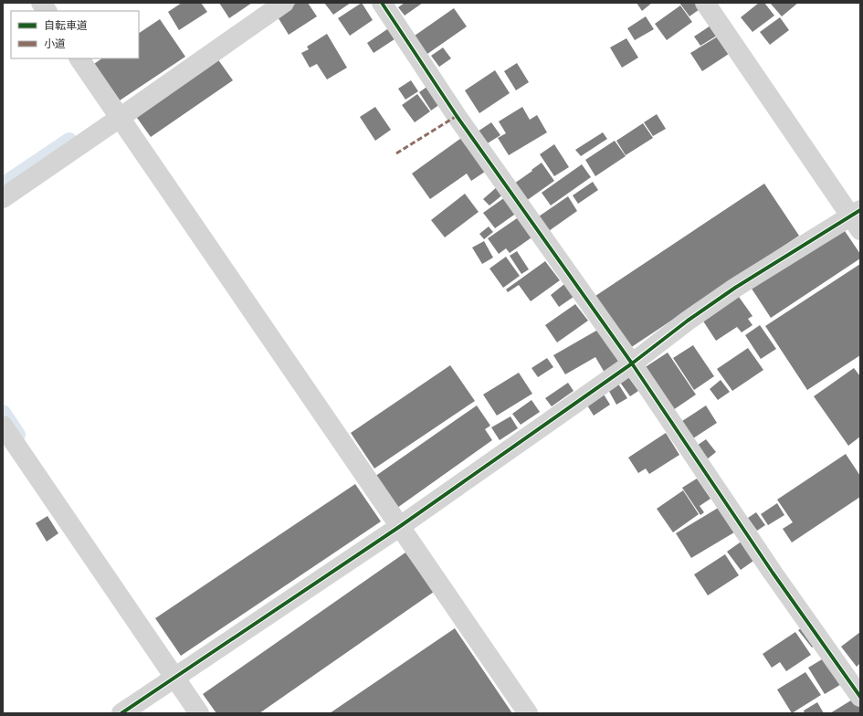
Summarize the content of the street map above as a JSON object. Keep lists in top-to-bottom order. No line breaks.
{"legend":["自転車道","小道"]}
